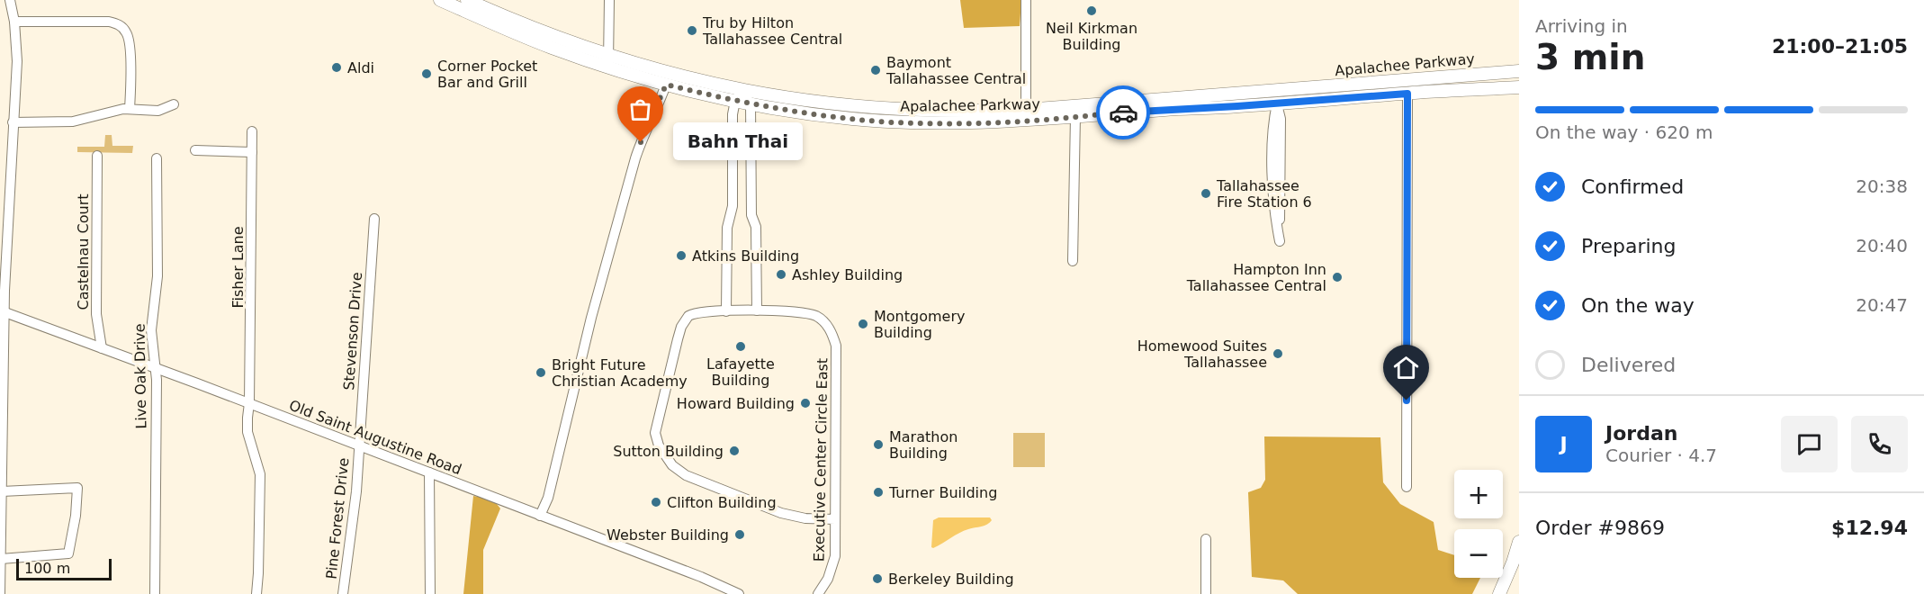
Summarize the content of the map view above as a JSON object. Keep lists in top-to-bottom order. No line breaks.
{"streets":{"main road":["Apalachee Parkway"],"street":["Castelnau Court","Fisher Lane","Stevenson Drive","Live Oak Drive","Old Saint Augustine Road","Executive Center Circle East","Pine Forest Drive"]},"crossings":[["Castelnau Court","Old Saint Augustine Road"],["Fisher Lane","Old Saint Augustine Road"],["Stevenson Drive","Old Saint Augustine Road"],["Stevenson Drive","Pine Forest Drive"],["Live Oak Drive","Old Saint Augustine Road"],["Old Saint Augustine Road","Pine Forest Drive"]],"places":["Neil Kirkman Building","Tru by Hilton Tallahassee Central","Aldi","Baymont Tallahassee Central","Corner Pocket Bar and Grill","Bahn Thai","Tallahassee Fire Station 6","Atkins Building","Ashley Building","Hampton Inn Tallahassee Central","Montgomery Building","Lafayette Building","Homewood Suites Tallahassee","Bright Future Christian Academy","Howard Building","Marathon Building","Sutton Building","Turner Building","Clifton Building","Webster Building","Berkeley Building"],"scale_bar":"100 m","page":{"heading":["3 min","Arriving in","21:00–21:05"],"panel":["Jordan","Courier · 4.7","Order #9869","$12.94"],"bar":"On the way · 620 m","bubble":"Bahn Thai","list":[["Confirmed","20:38"],["Preparing","20:40"],["On the way","20:47"],"Delivered"],"round":"J","map_buttons":["+","−"],"scale":"100 m"}}
